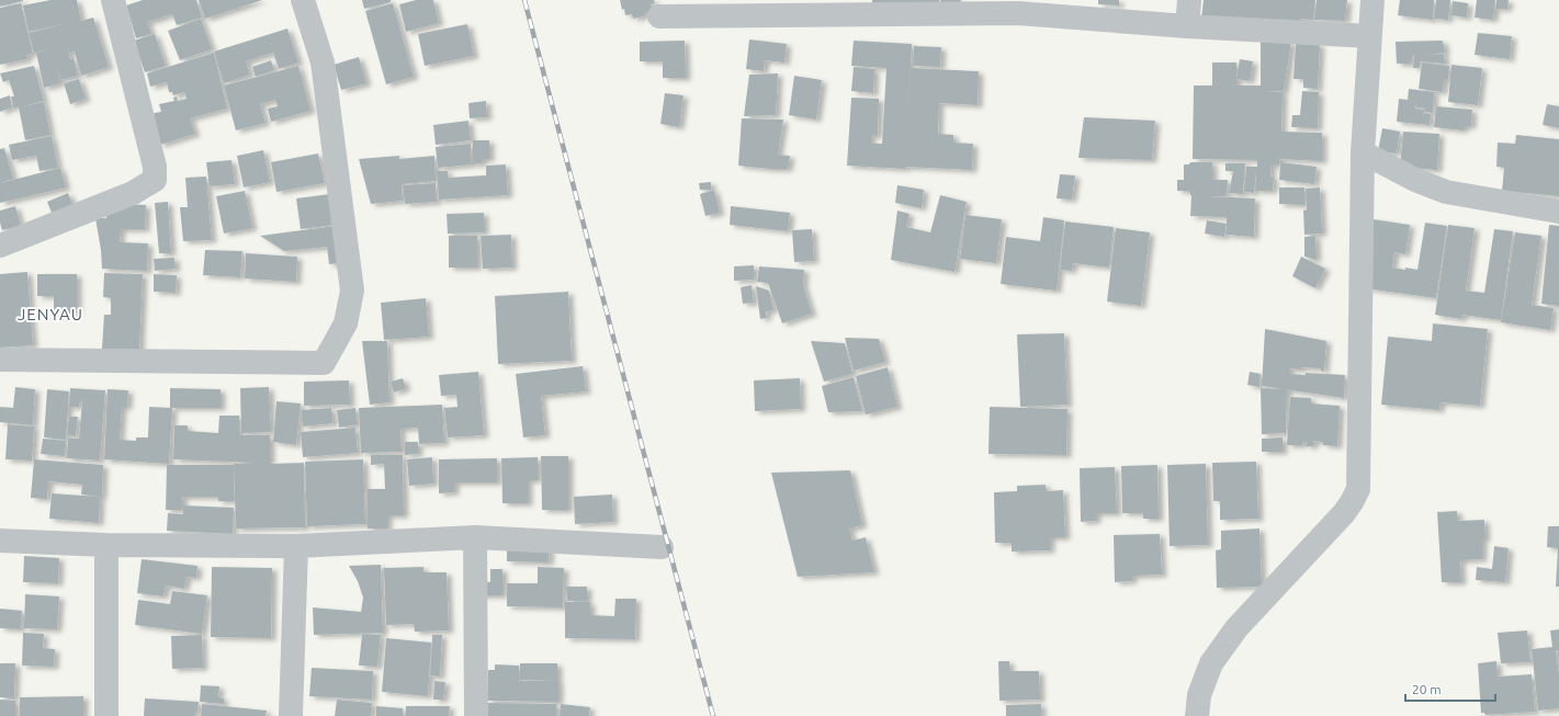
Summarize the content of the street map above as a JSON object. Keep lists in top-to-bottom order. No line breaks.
{"districts":["JENYAU"],"scale_bar":"20 m"}
